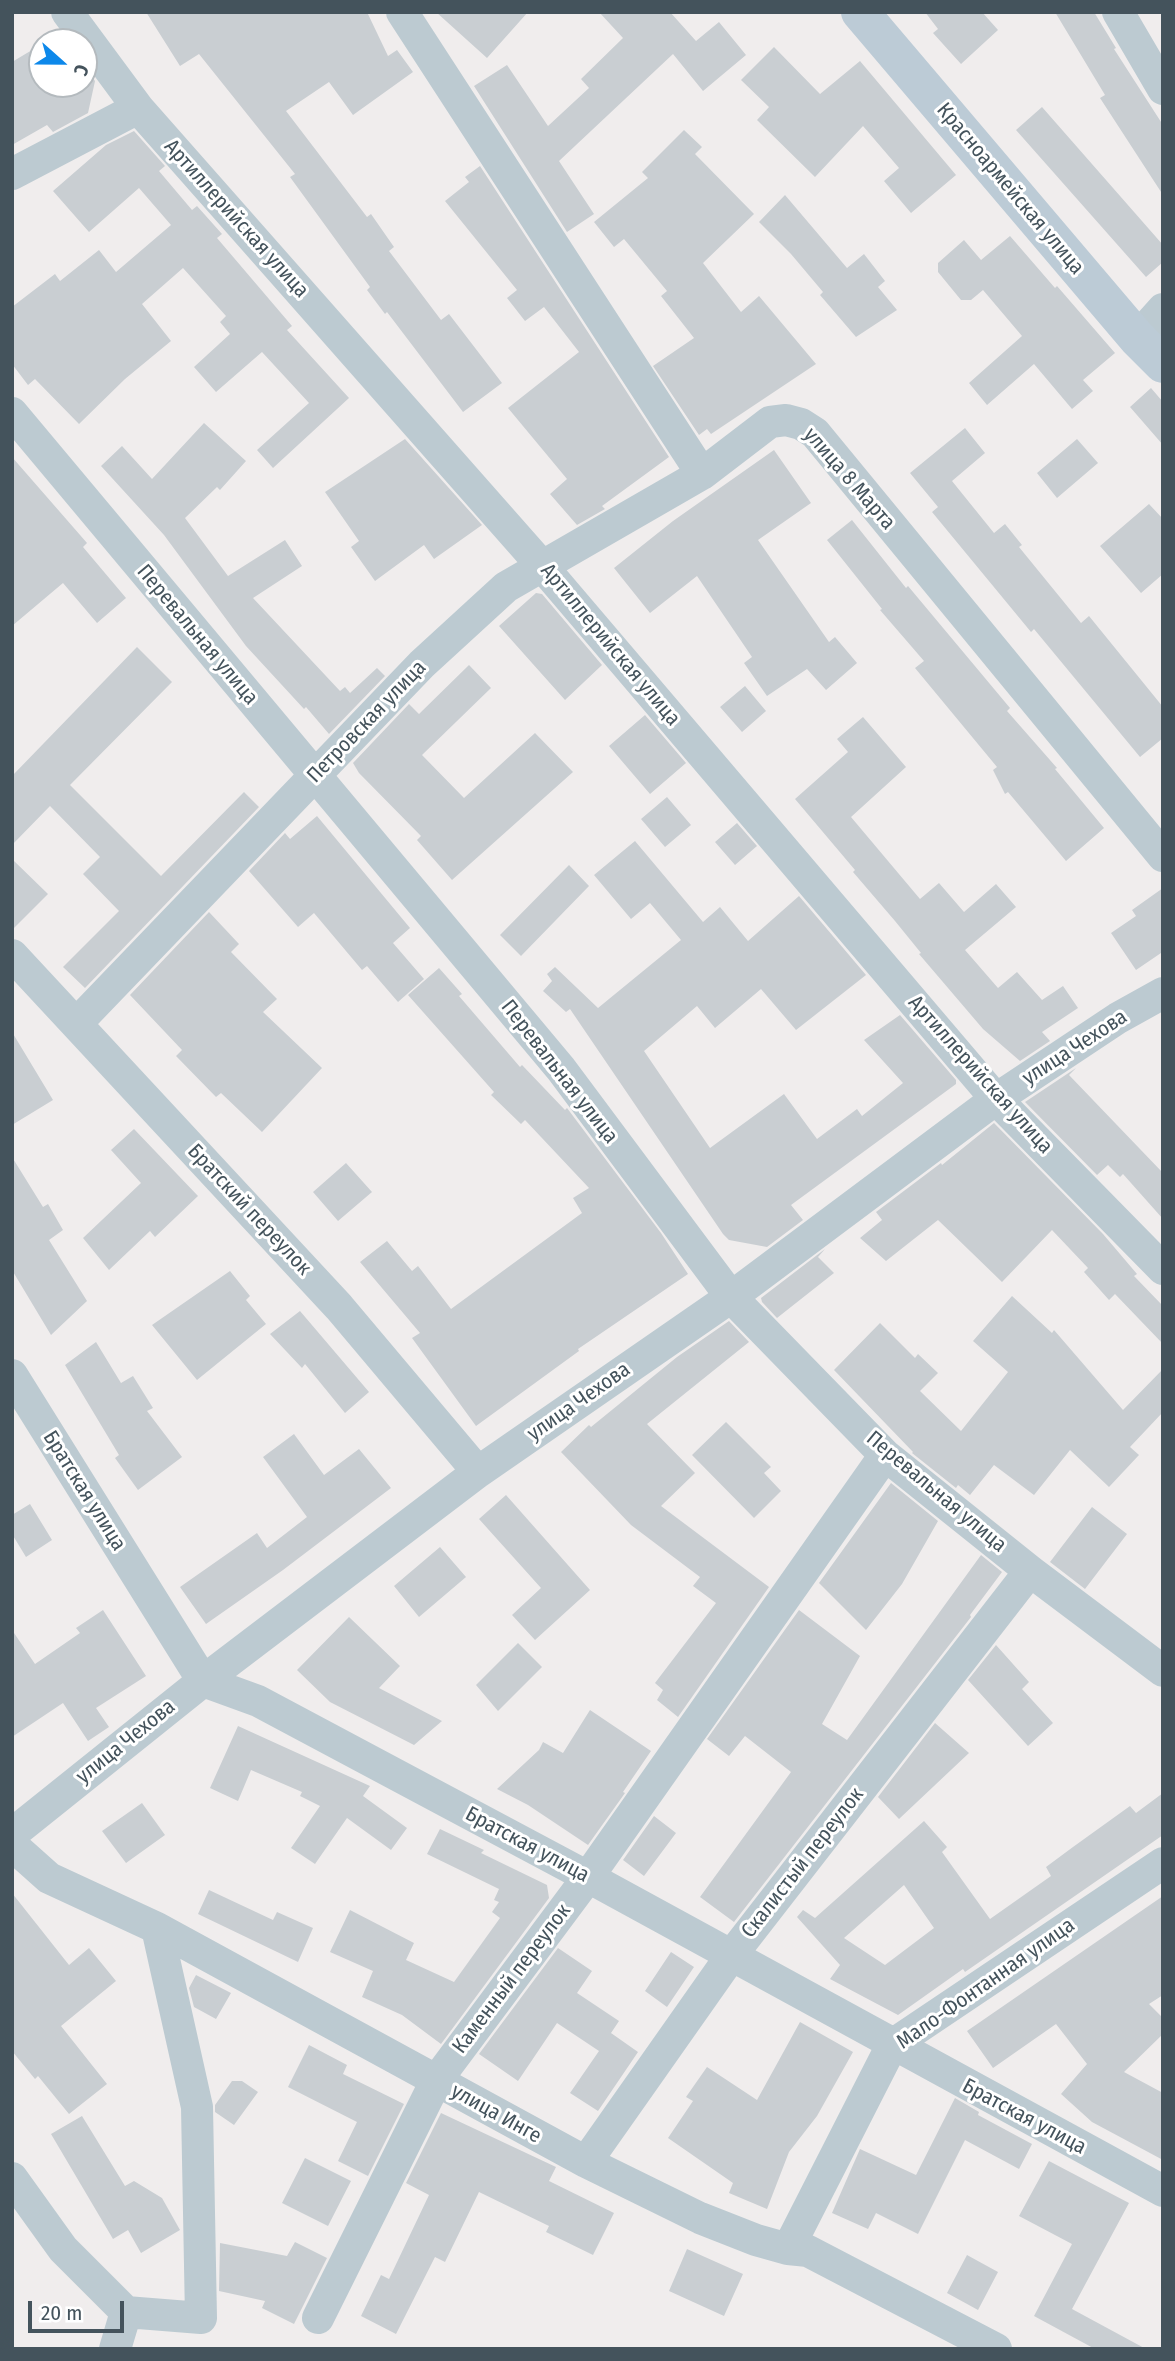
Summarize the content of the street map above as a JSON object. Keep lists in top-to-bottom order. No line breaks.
{"streets":{"main road":["Красноармейская улица"],"street":["Артиллерийская улица","улица 8 Марта","Перевальная улица","Петровская улица","улица Чехова","Братский переулок","Братская улица","Скалистый переулок","Каменный переулок","Мало-Фонтанная улица","улица Инге"]},"crossings":[["Артиллерийская улица","Петровская улица"],["Артиллерийская улица","улица Чехова"],["улица 8 Марта","Петровская улица"],["Перевальная улица","Петровская улица"],["Перевальная улица","улица Чехова"],["Перевальная улица","Скалистый переулок"],["Перевальная улица","Каменный переулок"],["Петровская улица","Братский переулок"],["улица Чехова","Братский переулок"],["улица Чехова","Братская улица"],["Братская улица","Скалистый переулок"],["Братская улица","Каменный переулок"],["Братская улица","Мало-Фонтанная улица"],["Скалистый переулок","улица Инге"],["Каменный переулок","улица Инге"],["Мало-Фонтанная улица","улица Инге"]],"scale_bar":"20 m","north":"right"}
